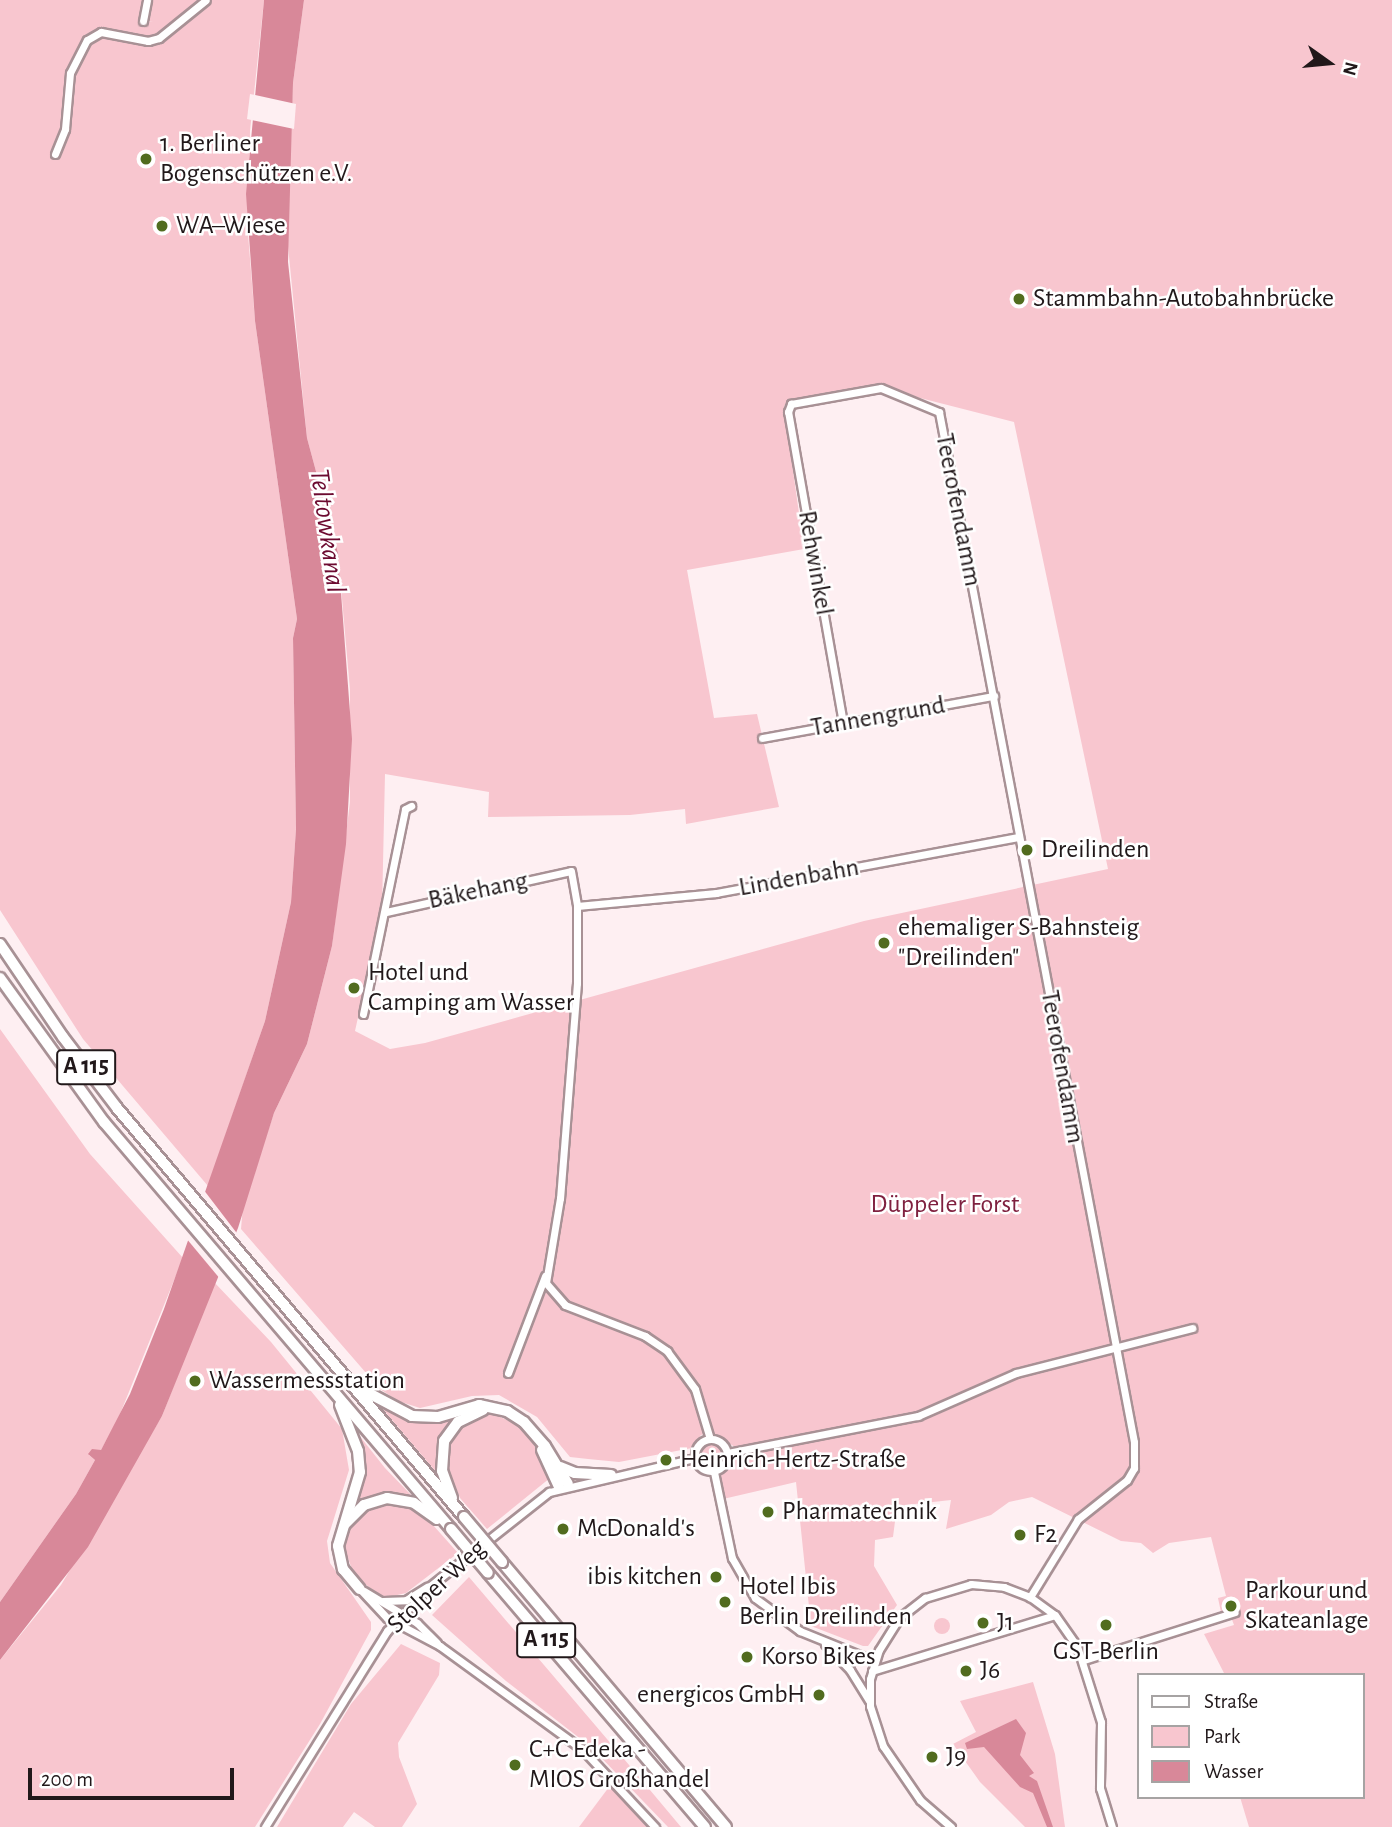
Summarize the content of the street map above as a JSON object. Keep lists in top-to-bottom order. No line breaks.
{"streets":{"highway":["A 115"],"street":["Teerofendamm","Rehwinkel","Tannengrund","Lindenbahn","Bäkehang","Stolper Weg"]},"crossings":[["Teerofendamm","Rehwinkel"],["Teerofendamm","Tannengrund"],["Teerofendamm","Lindenbahn"],["Rehwinkel","Tannengrund"],["Lindenbahn","Bäkehang"]],"water":["Teltowkanal"],"parks":["Düppeler Forst"],"places":["1. Berliner Bogenschützen e.V.","WA–Wiese","Stammbahn-Autobahnbrücke","Dreilinden","ehemaliger S-Bahnsteig \"Dreilinden\"","Hotel und Camping am Wasser","Wassermessstation","Heinrich-Hertz-Straße","Pharmatechnik","McDonald's","F2","ibis kitchen","Hotel Ibis Berlin Dreilinden","Parkour und Skateanlage","J1","GST-Berlin","Korso Bikes","J6","energicos GmbH","J9","C+C Edeka - MIOS Großhandel"],"legend":["Straße","Park","Wasser"],"scale_bar":"200 m","north":"right"}
